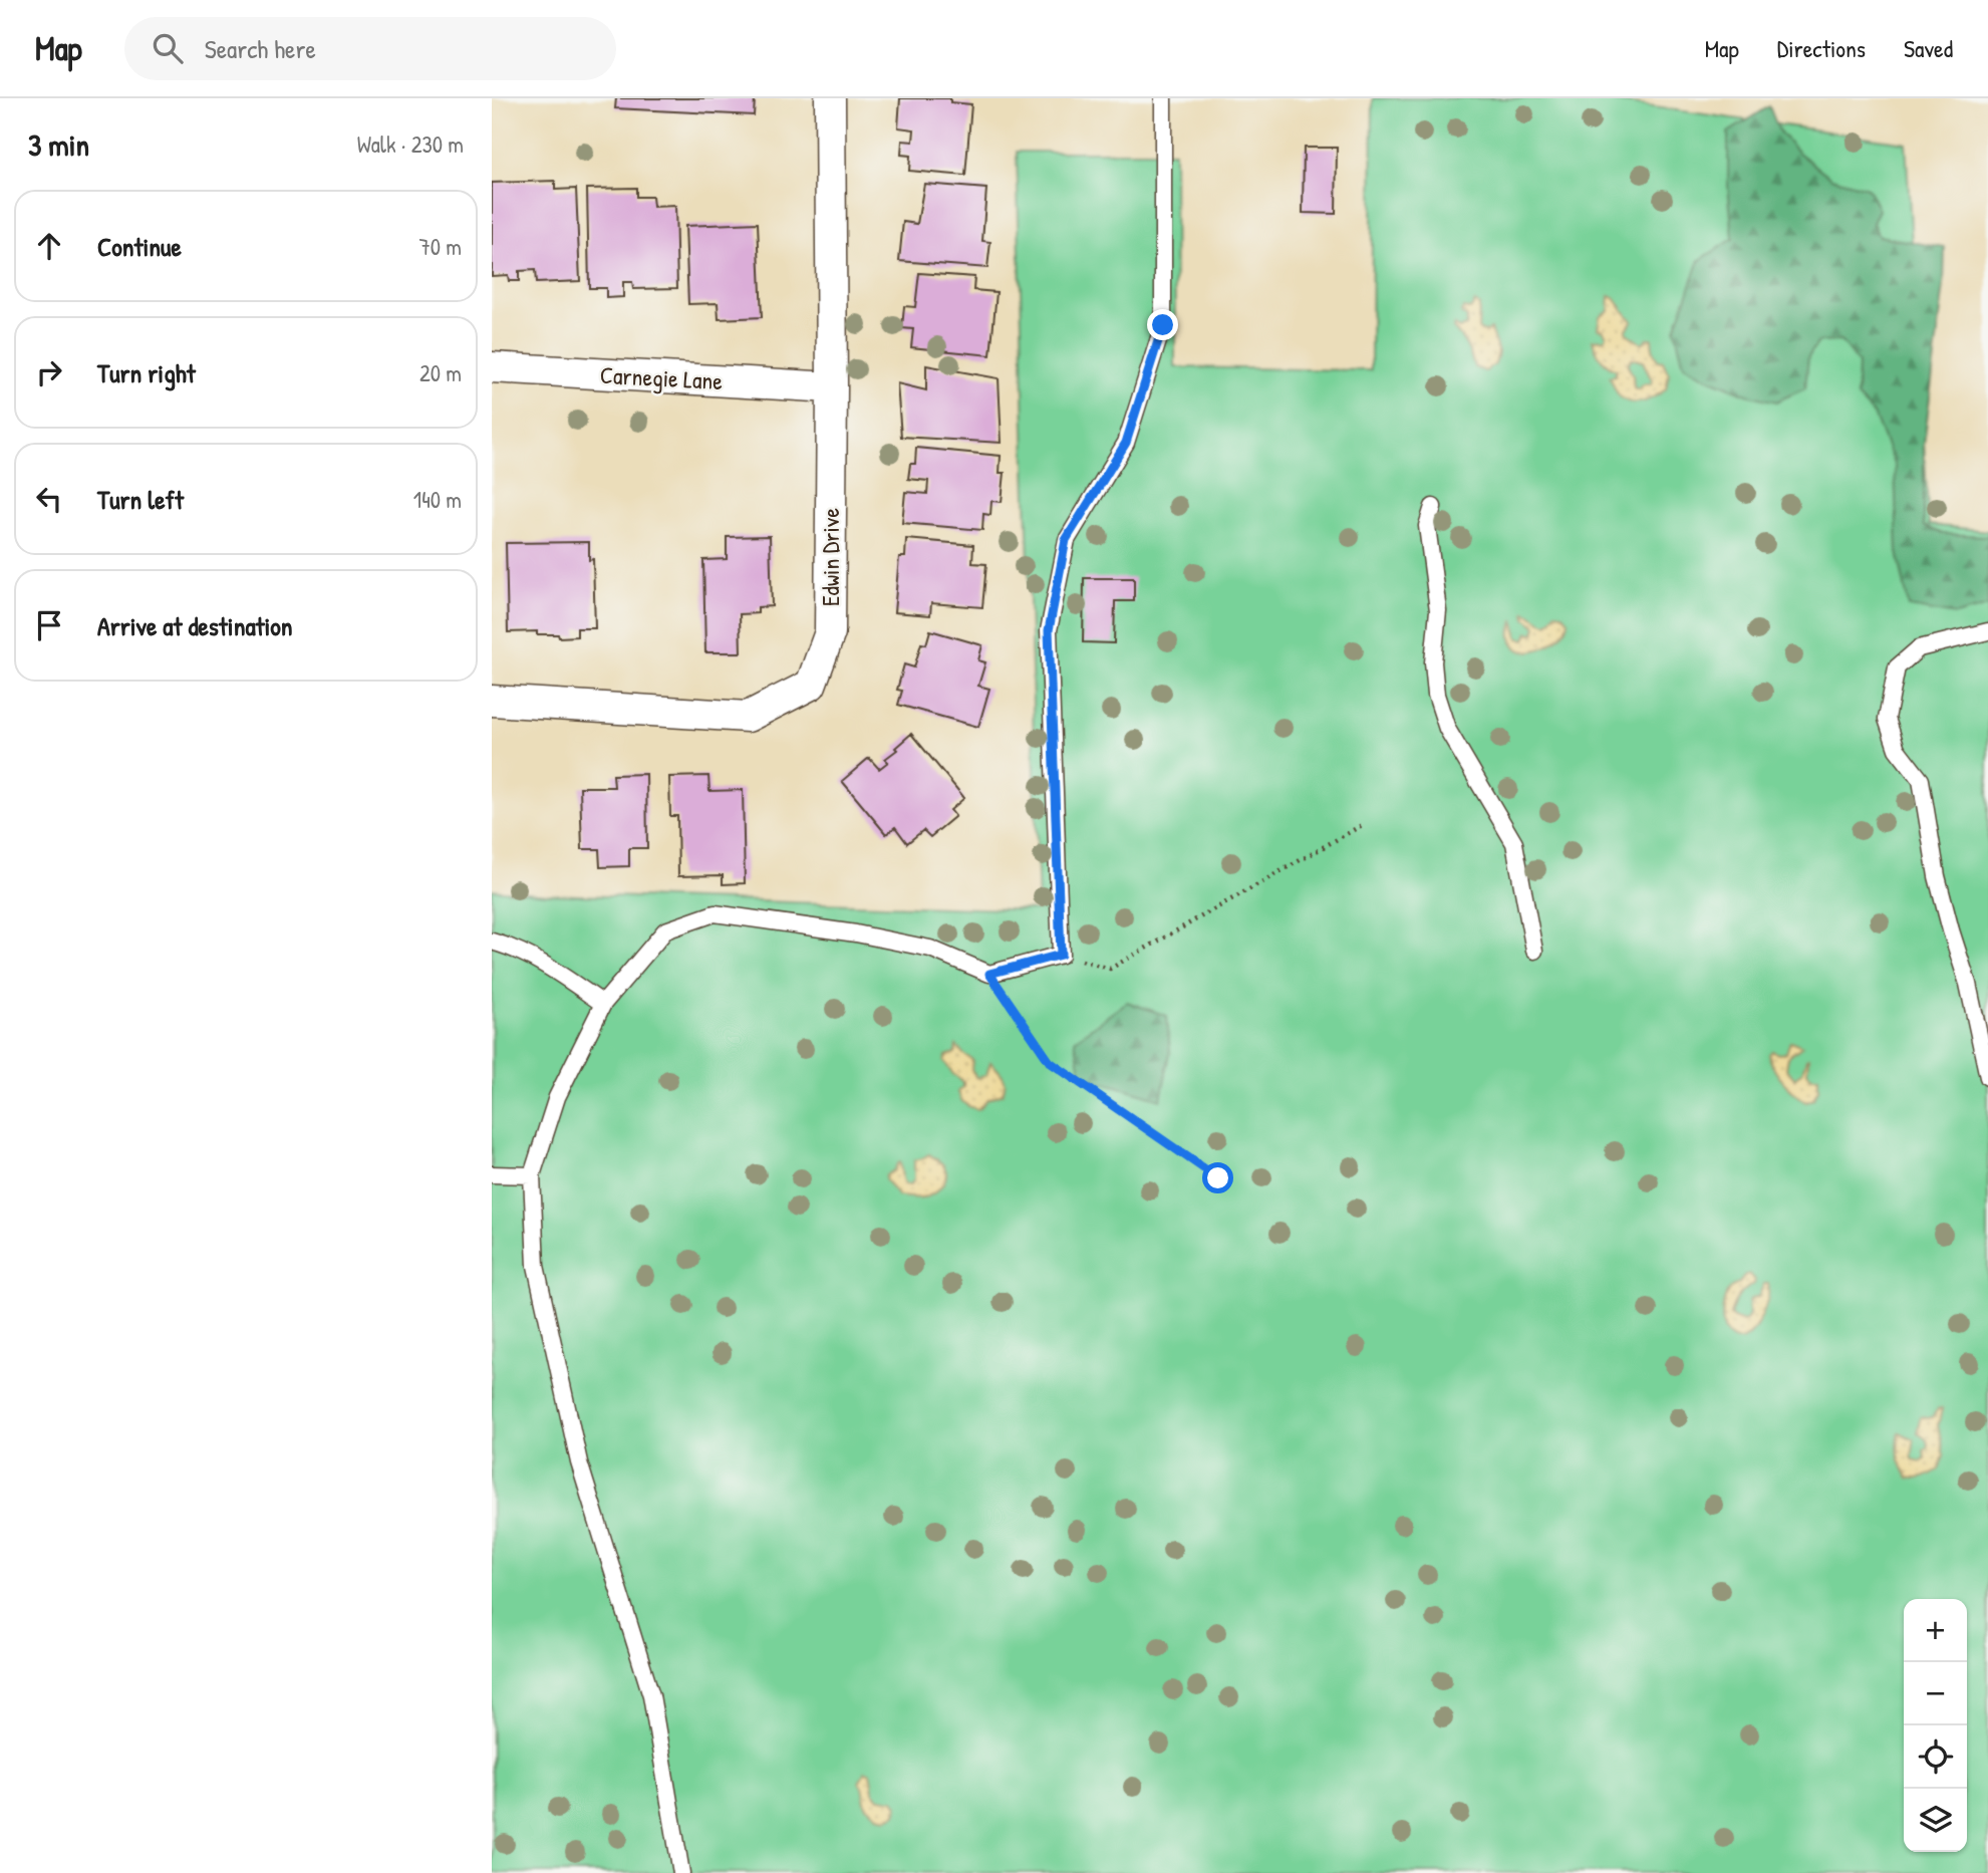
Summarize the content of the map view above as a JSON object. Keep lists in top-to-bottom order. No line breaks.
{"streets":{"street":["Carnegie Lane","Edwin Drive"]},"crossings":[["Carnegie Lane","Edwin Drive"]],"page":{"header":"Map","search":"Search here","nav":["Map","Directions","Saved"],"heading":["3 min","Walk · 230 m"],"list":[["Continue","70 m"],["Turn right","20 m"],["Turn left","140 m"],"Arrive at destination"],"map_buttons":["+","−"]}}
